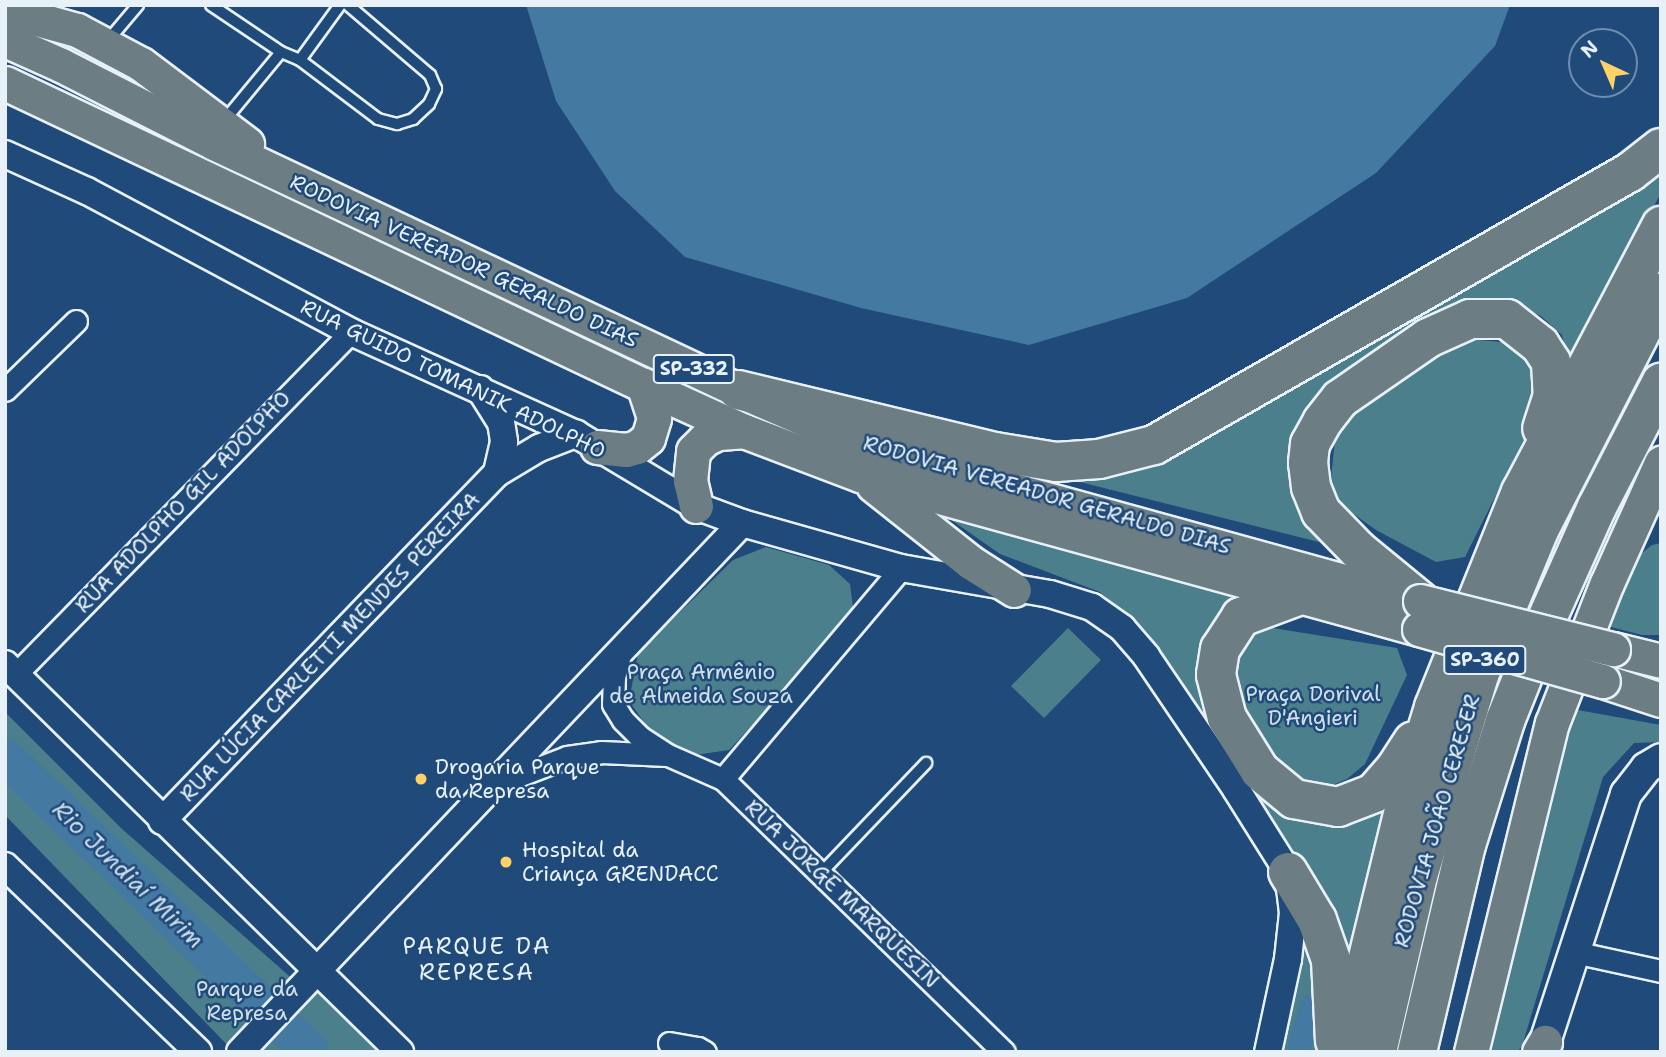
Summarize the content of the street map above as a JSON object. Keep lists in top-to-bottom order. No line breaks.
{"streets":{"highway":["SP-360","RODOVIA JOÃO CERESER"],"main road":["RODOVIA VEREADOR GERALDO DIAS","SP-332"],"street":["RUA GUIDO TOMANIK ADOLPHO","RUA ADOLPHO GIL ADOLPHO","RUA LÚCIA CARLETTI MENDES PEREIRA","RUA JORGE MARQUESIN"]},"crossings":[["RUA GUIDO TOMANIK ADOLPHO","RUA ADOLPHO GIL ADOLPHO"],["RUA GUIDO TOMANIK ADOLPHO","RUA LÚCIA CARLETTI MENDES PEREIRA"]],"districts":["PARQUE DA REPRESA"],"water":["Rio Jundiaí Mirim"],"parks":["Praça Armênio de Almeida Souza","Praça Dorival D'Angieri","Parque da Represa"],"places":["Drogaria Parque da Represa","Hospital da Criança GRENDACC"],"north":"top left"}
